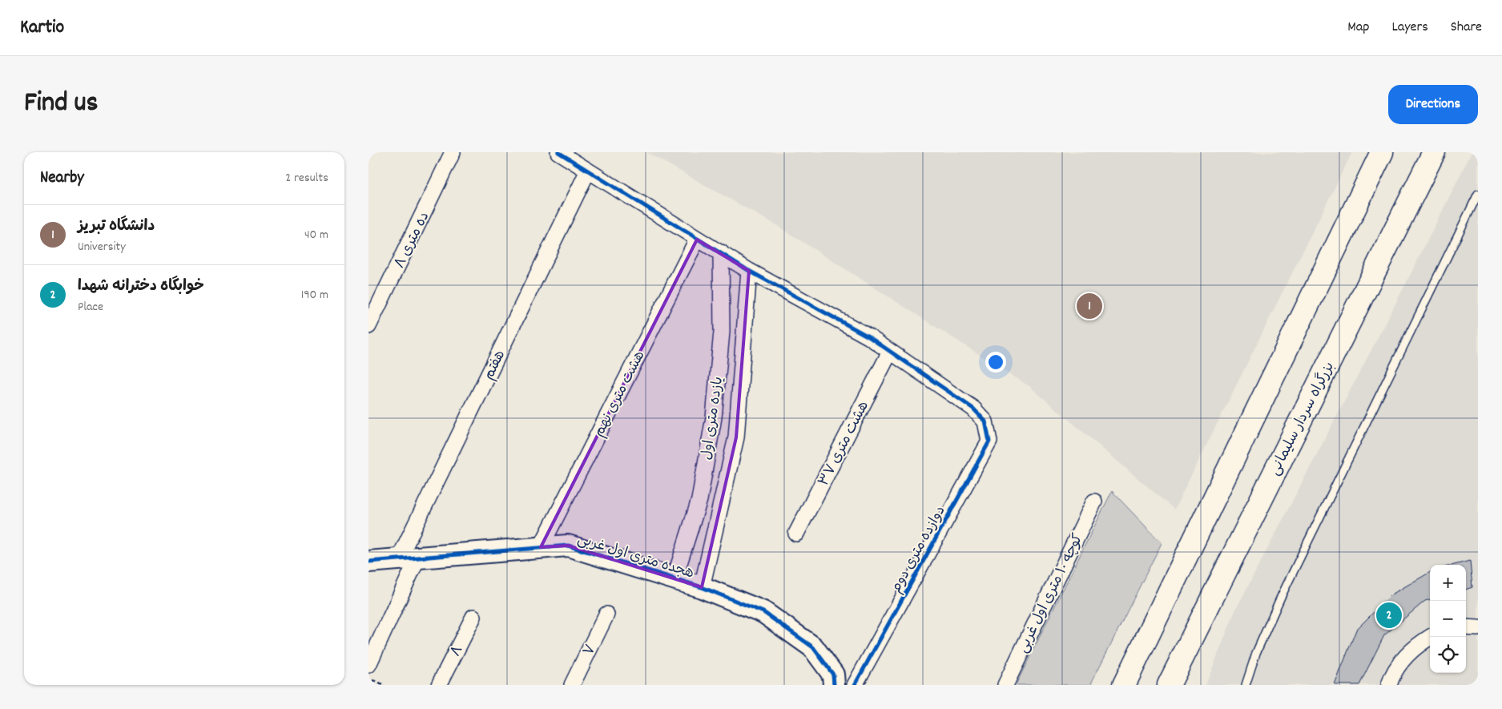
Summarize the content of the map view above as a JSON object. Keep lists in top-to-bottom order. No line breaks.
{"streets":{"highway":["بزرگراه سردار سلیمانی"],"street":["ده متری ۸","هفتم","هشت متری نهم","یازده متری اول","هشت متری ۳۷","دوازده متری دوم","هجده متری اول غربی","کوچه ۱۰ متری اول غربی","۷","۸"]},"crossings":[["هفتم","هجده متری اول غربی"],["هشت متری نهم","هجده متری اول غربی"],["یازده متری اول","هجده متری اول غربی"],["هشت متری ۳۷","دوازده متری دوم"]],"page":{"header":"Kartio","nav":["Map","Layers","Share"],"title":"Find us","buttons":"Directions","heading":["Nearby","2 results"],"list":[{"mark":"1","name":"دانشگاه تبریز","note":"University","value":"40 m"},{"mark":"2","name":"خوابگاه دخترانه شهدا","note":"Place","value":"190 m"}],"pins":["1","2"],"map_buttons":["+","−"]}}
